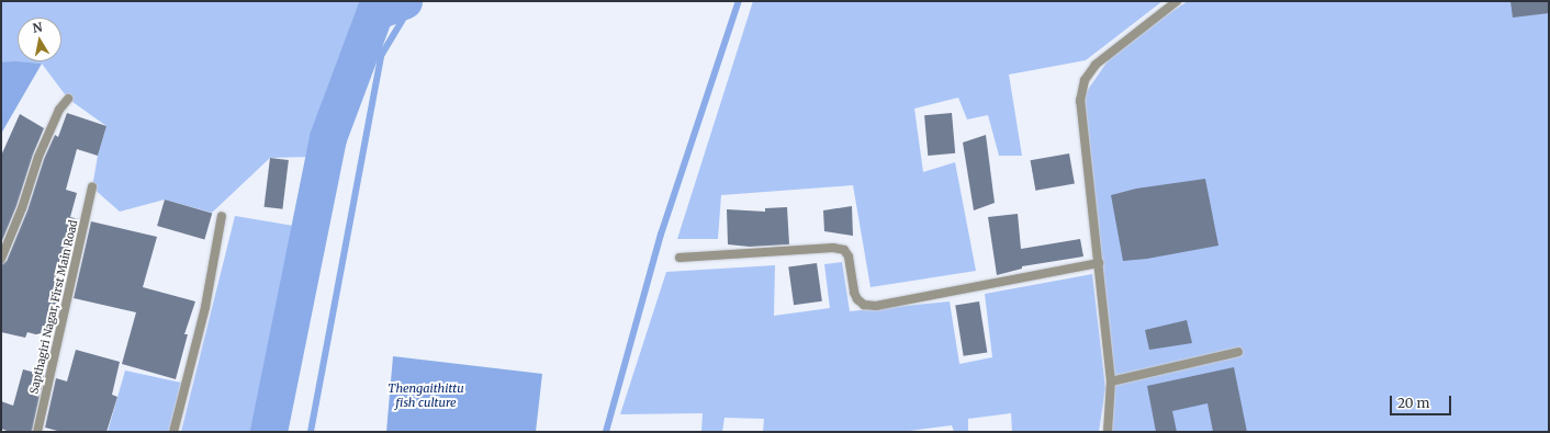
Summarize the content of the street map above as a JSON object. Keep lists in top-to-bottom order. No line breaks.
{"streets":{"street":["Sapthagiri Nagar, First Main Road"]},"water":["Thengaithittu fish culture"],"scale_bar":"20 m","north":"top"}
